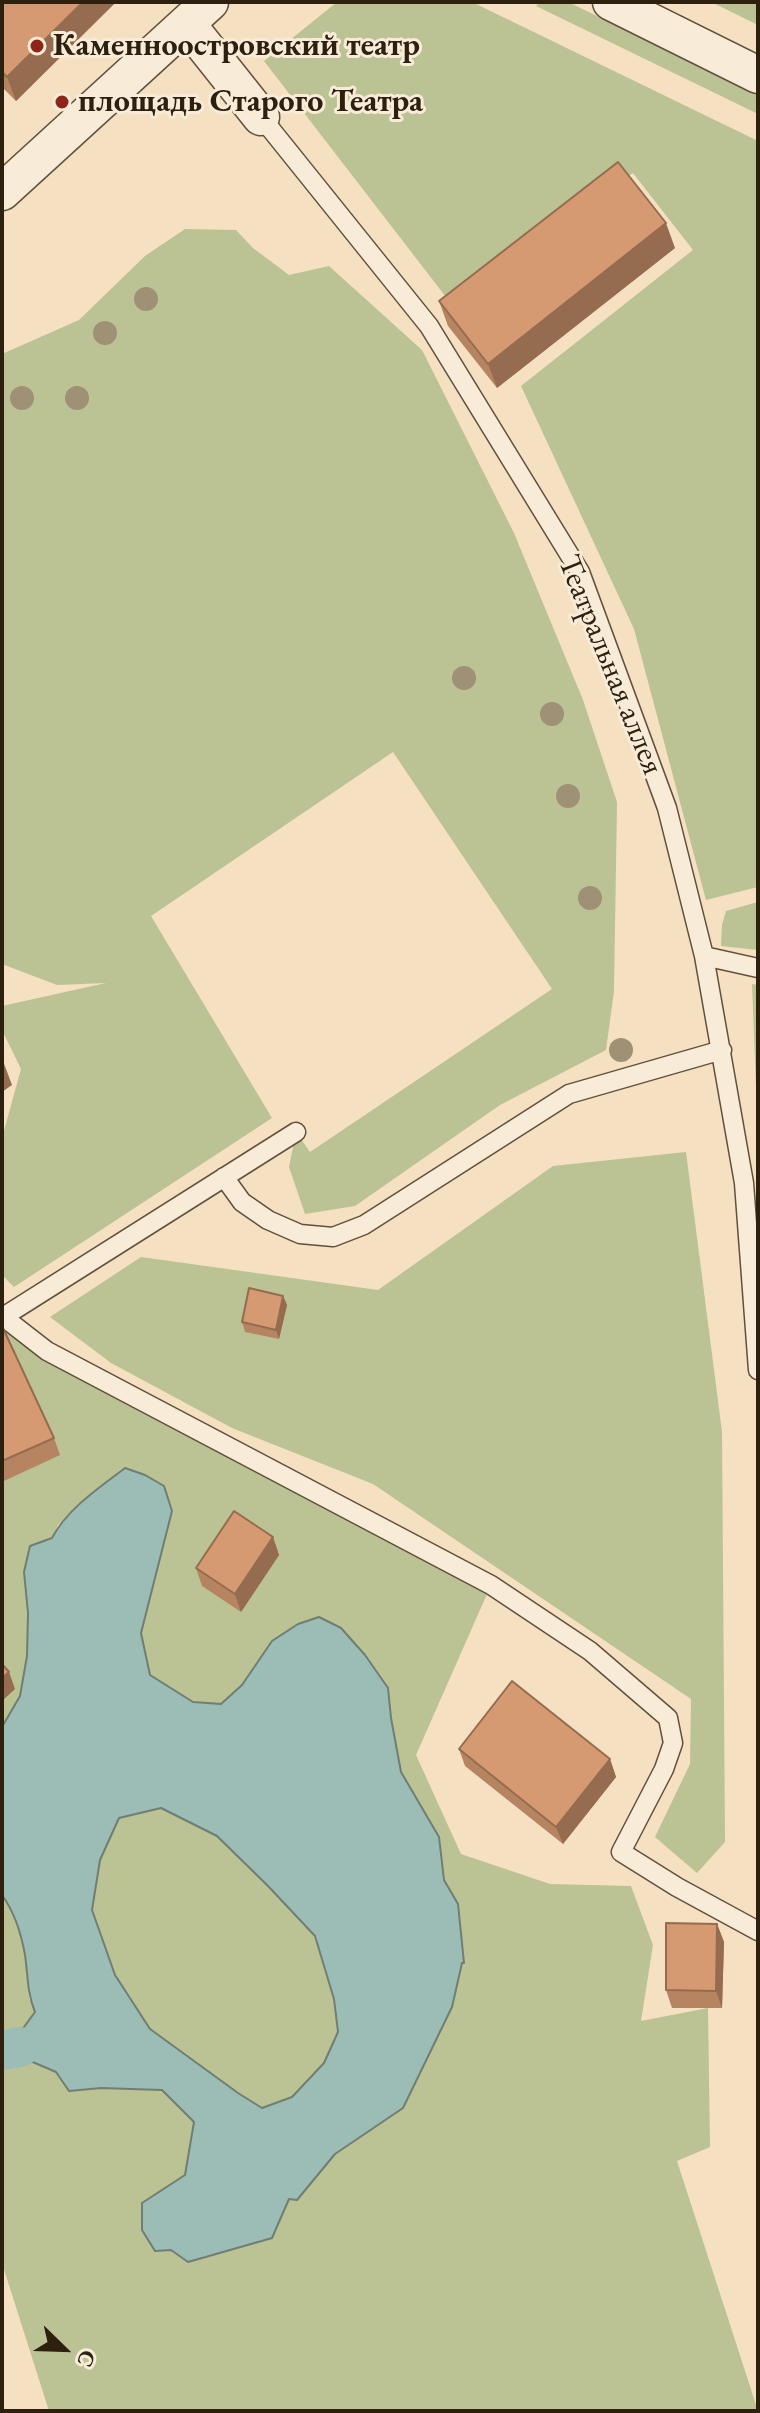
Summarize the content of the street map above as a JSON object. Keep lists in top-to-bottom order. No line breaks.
{"streets":{"street":["Театральная аллея"]},"places":["Каменноостровский театр","площадь Старого Театра"],"north":"bottom right"}
